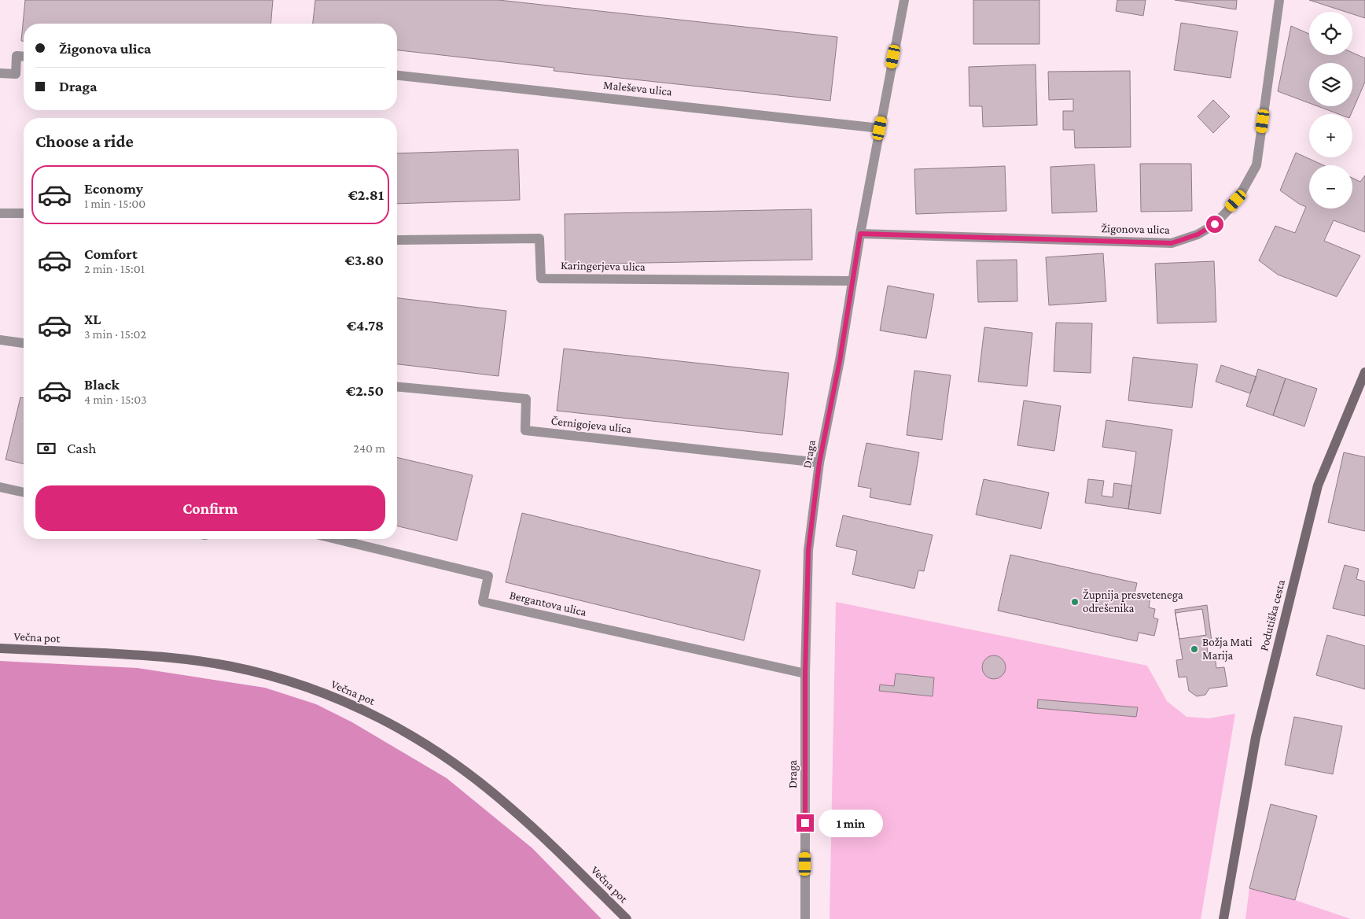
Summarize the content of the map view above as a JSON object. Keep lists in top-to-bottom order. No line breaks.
{"streets":{"main road":["Podutiška cesta","Večna pot"],"street":["Maleševa ulica","Žigonova ulica","Karingerjeva ulica","Černigojeva ulica","Draga","Bergantova ulica"]},"crossings":[["Maleševa ulica","Draga"],["Žigonova ulica","Draga"],["Karingerjeva ulica","Draga"],["Černigojeva ulica","Draga"],["Draga","Bergantova ulica"]],"places":["Župnija presvetenega odrešenika","Božja Mati Marija"],"page":{"map_buttons":["+","−"],"banner":["Žigonova ulica","Draga"],"heading":"Choose a ride","list":[{"name":"Economy","note":"1 min · 15:00","value":"€2.81"},{"name":"Comfort","note":"2 min · 15:01","value":"€3.80"},{"name":"XL","note":"3 min · 15:02","value":"€4.78"},{"name":"Black","note":"4 min · 15:03","value":"€2.50"}],"pay":["Cash","240 m"],"buttons":"Confirm","bubble":"1 min"}}
